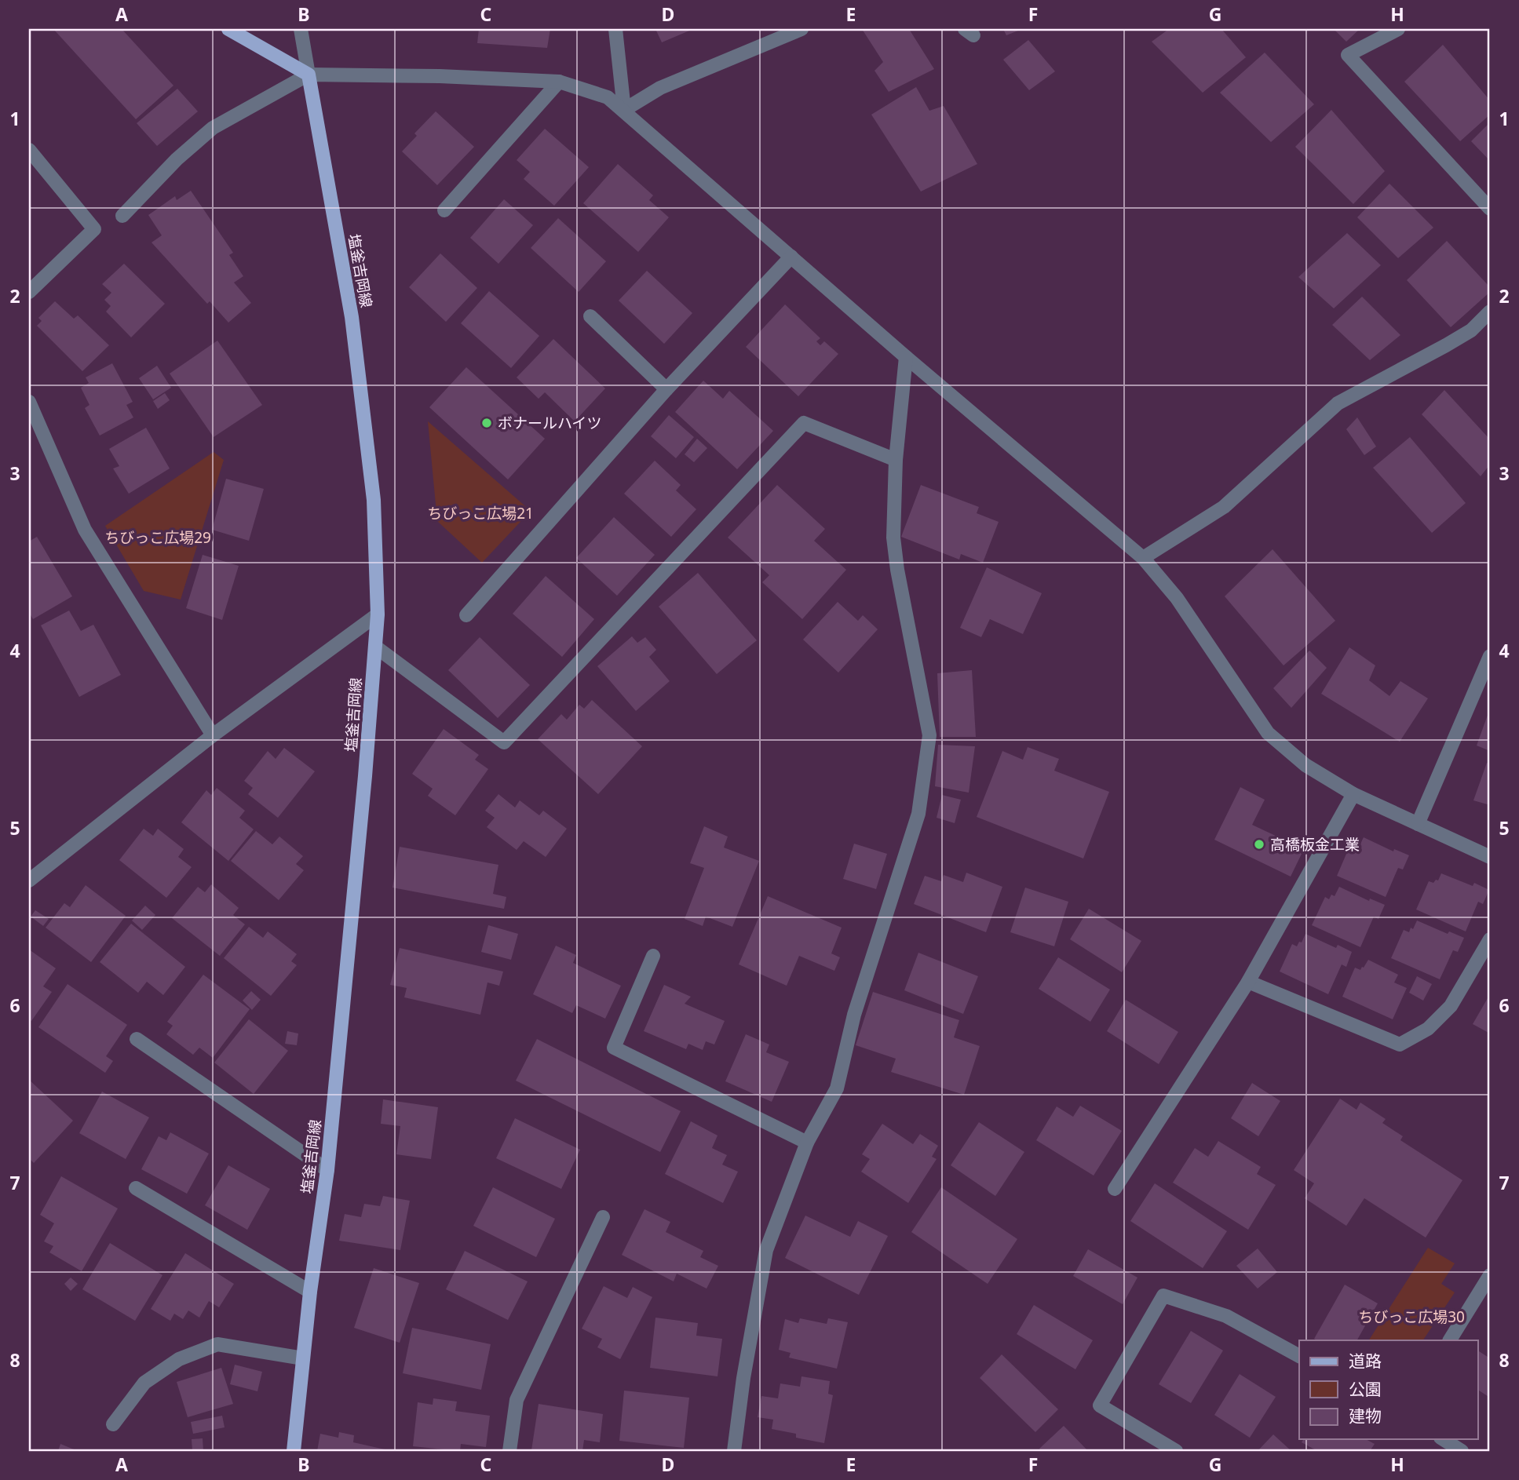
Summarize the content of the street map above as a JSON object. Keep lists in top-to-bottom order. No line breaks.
{"streets":{"main road":["塩釜吉岡線"]},"parks":["ちびっこ広場21","ちびっこ広場29","ちびっこ広場30"],"places":["ボナールハイツ","高橋板金工業"],"legend":["道路","公園","建物"],"grid":{"columns":["A","B","C","D","E","F","G","H"],"rows":["1","2","3","4","5","6","7","8"]}}
